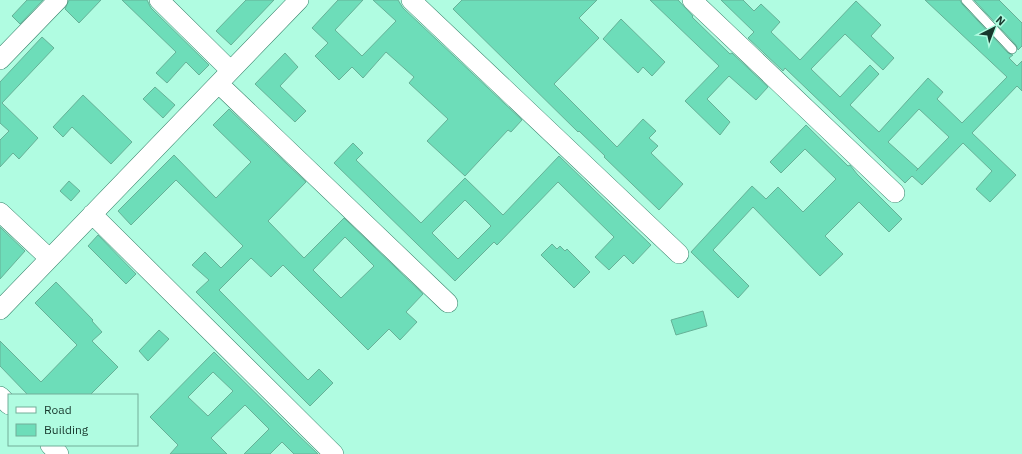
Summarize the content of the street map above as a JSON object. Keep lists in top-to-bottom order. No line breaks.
{"legend":["Road","Building"],"north":"top right"}
